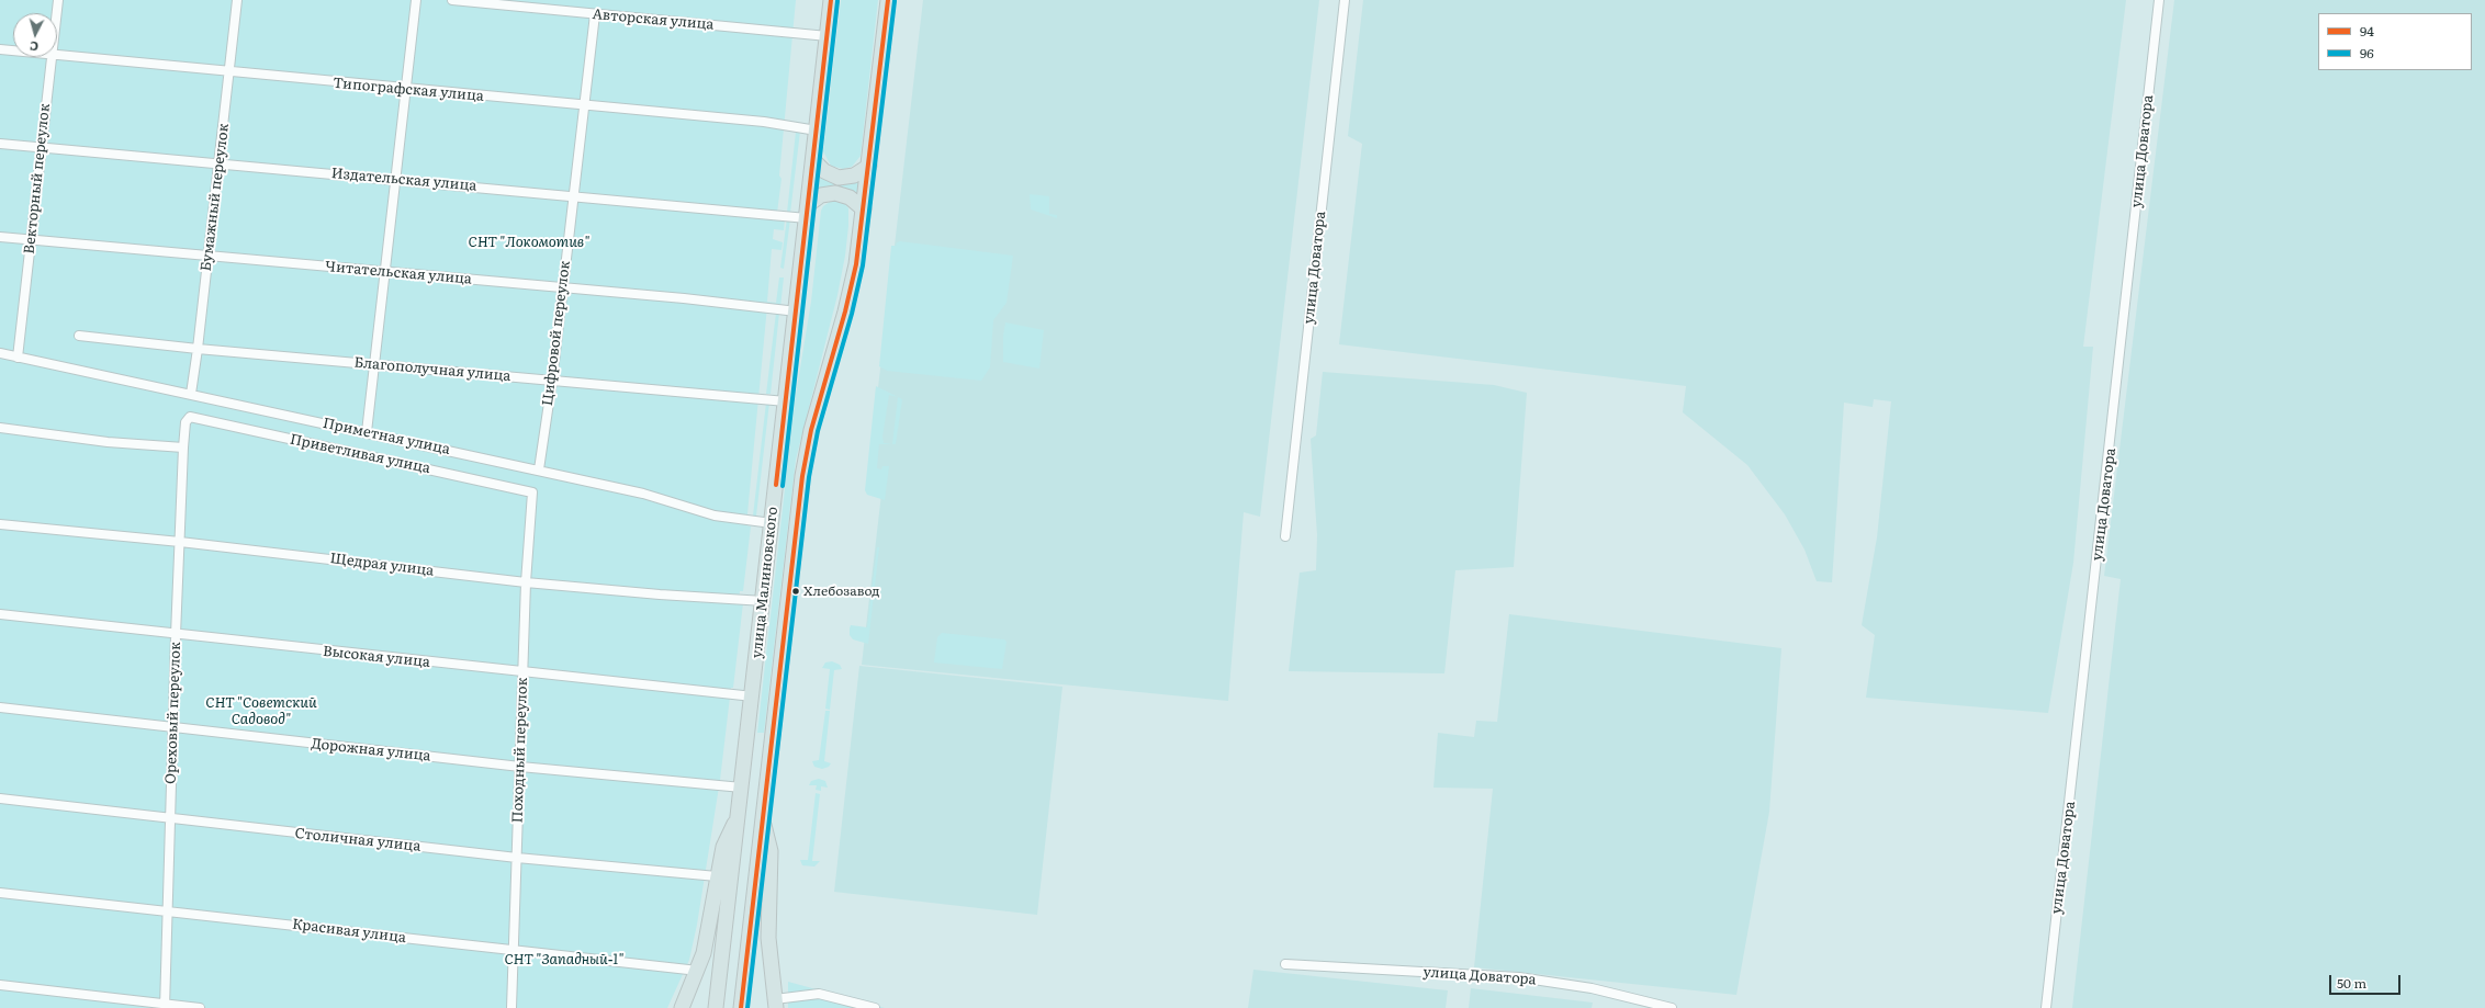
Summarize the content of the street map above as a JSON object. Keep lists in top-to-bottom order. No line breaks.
{"streets":{"highway":["улица Малиновского"],"street":["Авторская улица","Типографская улица","улица Доватора","Векторный переулок","Издательская улица","Бумажный переулок","Читательская улица","Цифровой переулок","Благополучная улица","Приметная улица","Приветливая улица","Щедрая улица","Высокая улица","Ореховый переулок","Дорожная улица","Походный переулок","Столичная улица","Красивая улица"]},"crossings":[["Авторская улица","Цифровой переулок"],["Авторская улица","улица Малиновского"],["Типографская улица","Бумажный переулок"],["Типографская улица","Цифровой переулок"],["Типографская улица","улица Малиновского"],["Векторный переулок","Издательская улица"],["Векторный переулок","Читательская улица"],["Векторный переулок","Приметная улица"],["Издательская улица","Бумажный переулок"],["Издательская улица","Цифровой переулок"],["Издательская улица","улица Малиновского"],["Бумажный переулок","Читательская улица"],["Бумажный переулок","Благополучная улица"],["Бумажный переулок","Приметная улица"],["Читательская улица","Цифровой переулок"],["Читательская улица","улица Малиновского"],["Цифровой переулок","Благополучная улица"],["Цифровой переулок","Приметная улица"],["Благополучная улица","улица Малиновского"],["Приметная улица","улица Малиновского"],["Приветливая улица","Ореховый переулок"],["Приветливая улица","Походный переулок"],["Щедрая улица","улица Малиновского"],["Щедрая улица","Ореховый переулок"],["Щедрая улица","Походный переулок"],["улица Малиновского","Высокая улица"],["улица Малиновского","Дорожная улица"],["Высокая улица","Ореховый переулок"],["Высокая улица","Походный переулок"],["Ореховый переулок","Дорожная улица"],["Ореховый переулок","Столичная улица"],["Ореховый переулок","Красивая улица"],["Дорожная улица","Походный переулок"],["Походный переулок","Столичная улица"],["Походный переулок","Красивая улица"]],"parks":["СНТ \"Локомотив\"","СНТ \"Советский Садовод\"","СНТ \"Западный-1\""],"places":["Хлебозавод"],"lines":["transit line 94","transit line 96"],"legend":["94","96"],"scale_bar":"50 m","north":"bottom"}
